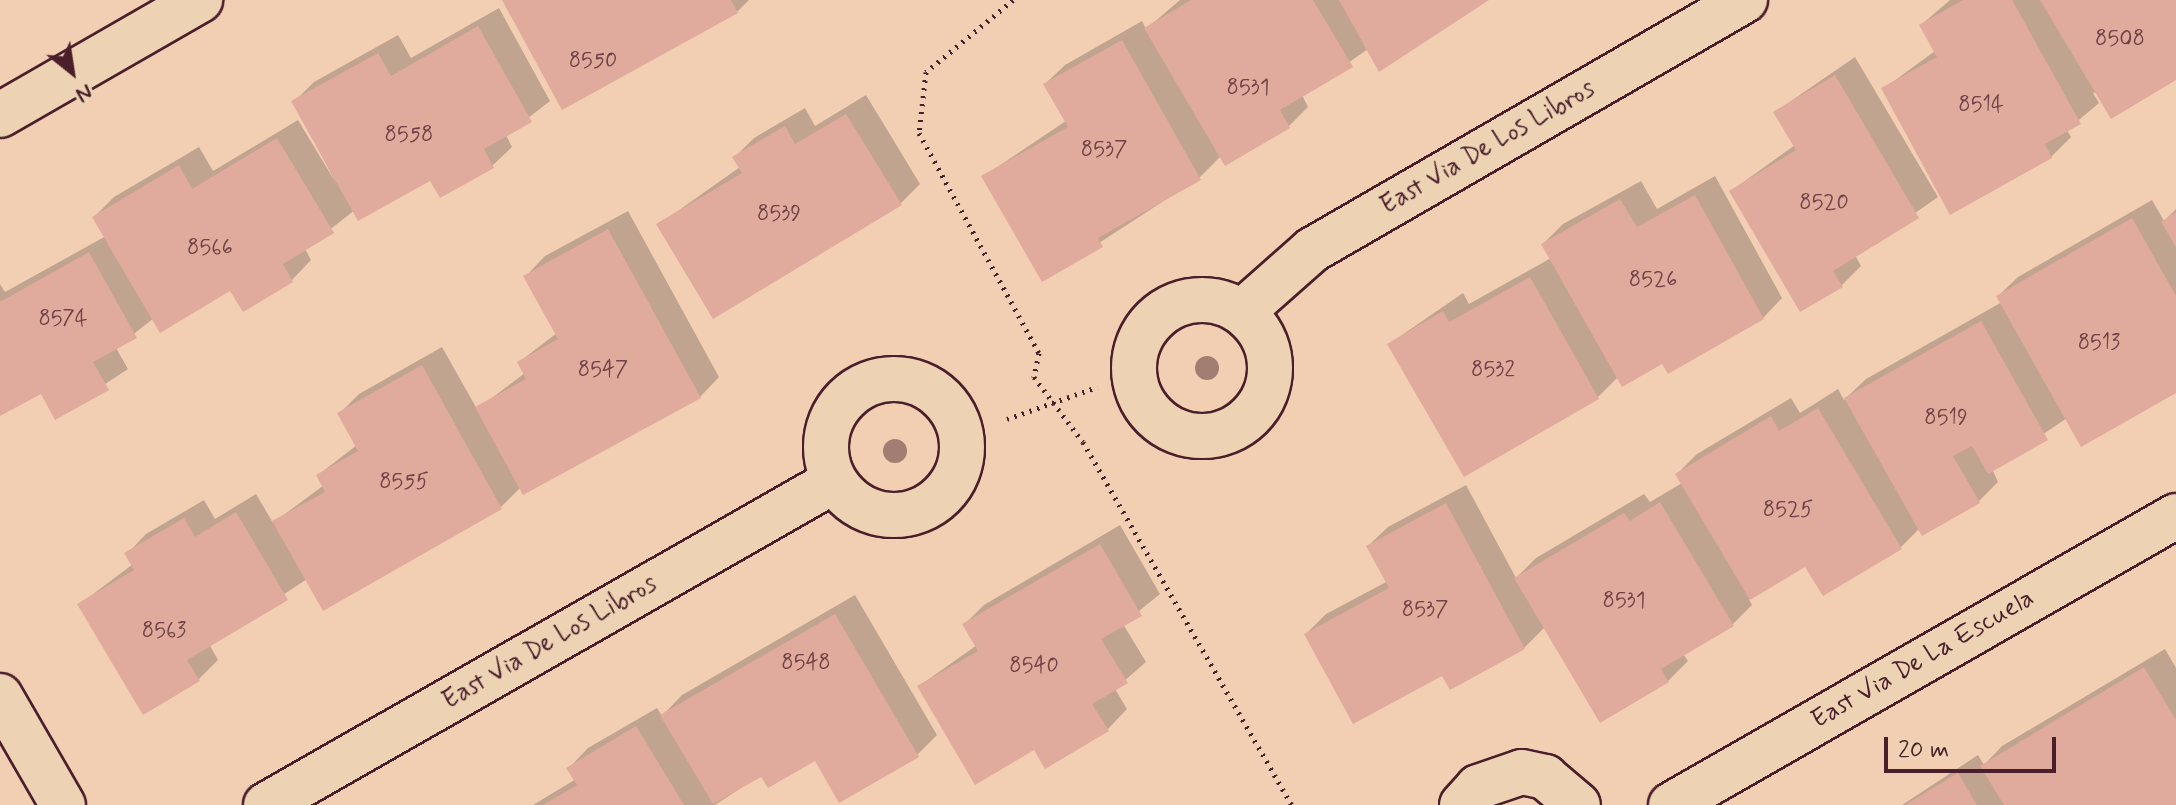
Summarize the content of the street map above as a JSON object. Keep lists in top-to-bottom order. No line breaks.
{"streets":{"street":["East Via De Los Libros","East Via De La Escuela"]},"house_numbers":["8508","8550","8531","8514","8558","8537","8520","8539","8566","8526","8574","8513","8547","8532","8519","8555","8525","8531","8537","8563","8548","8540"],"scale_bar":"20 m","north":"bottom right"}
